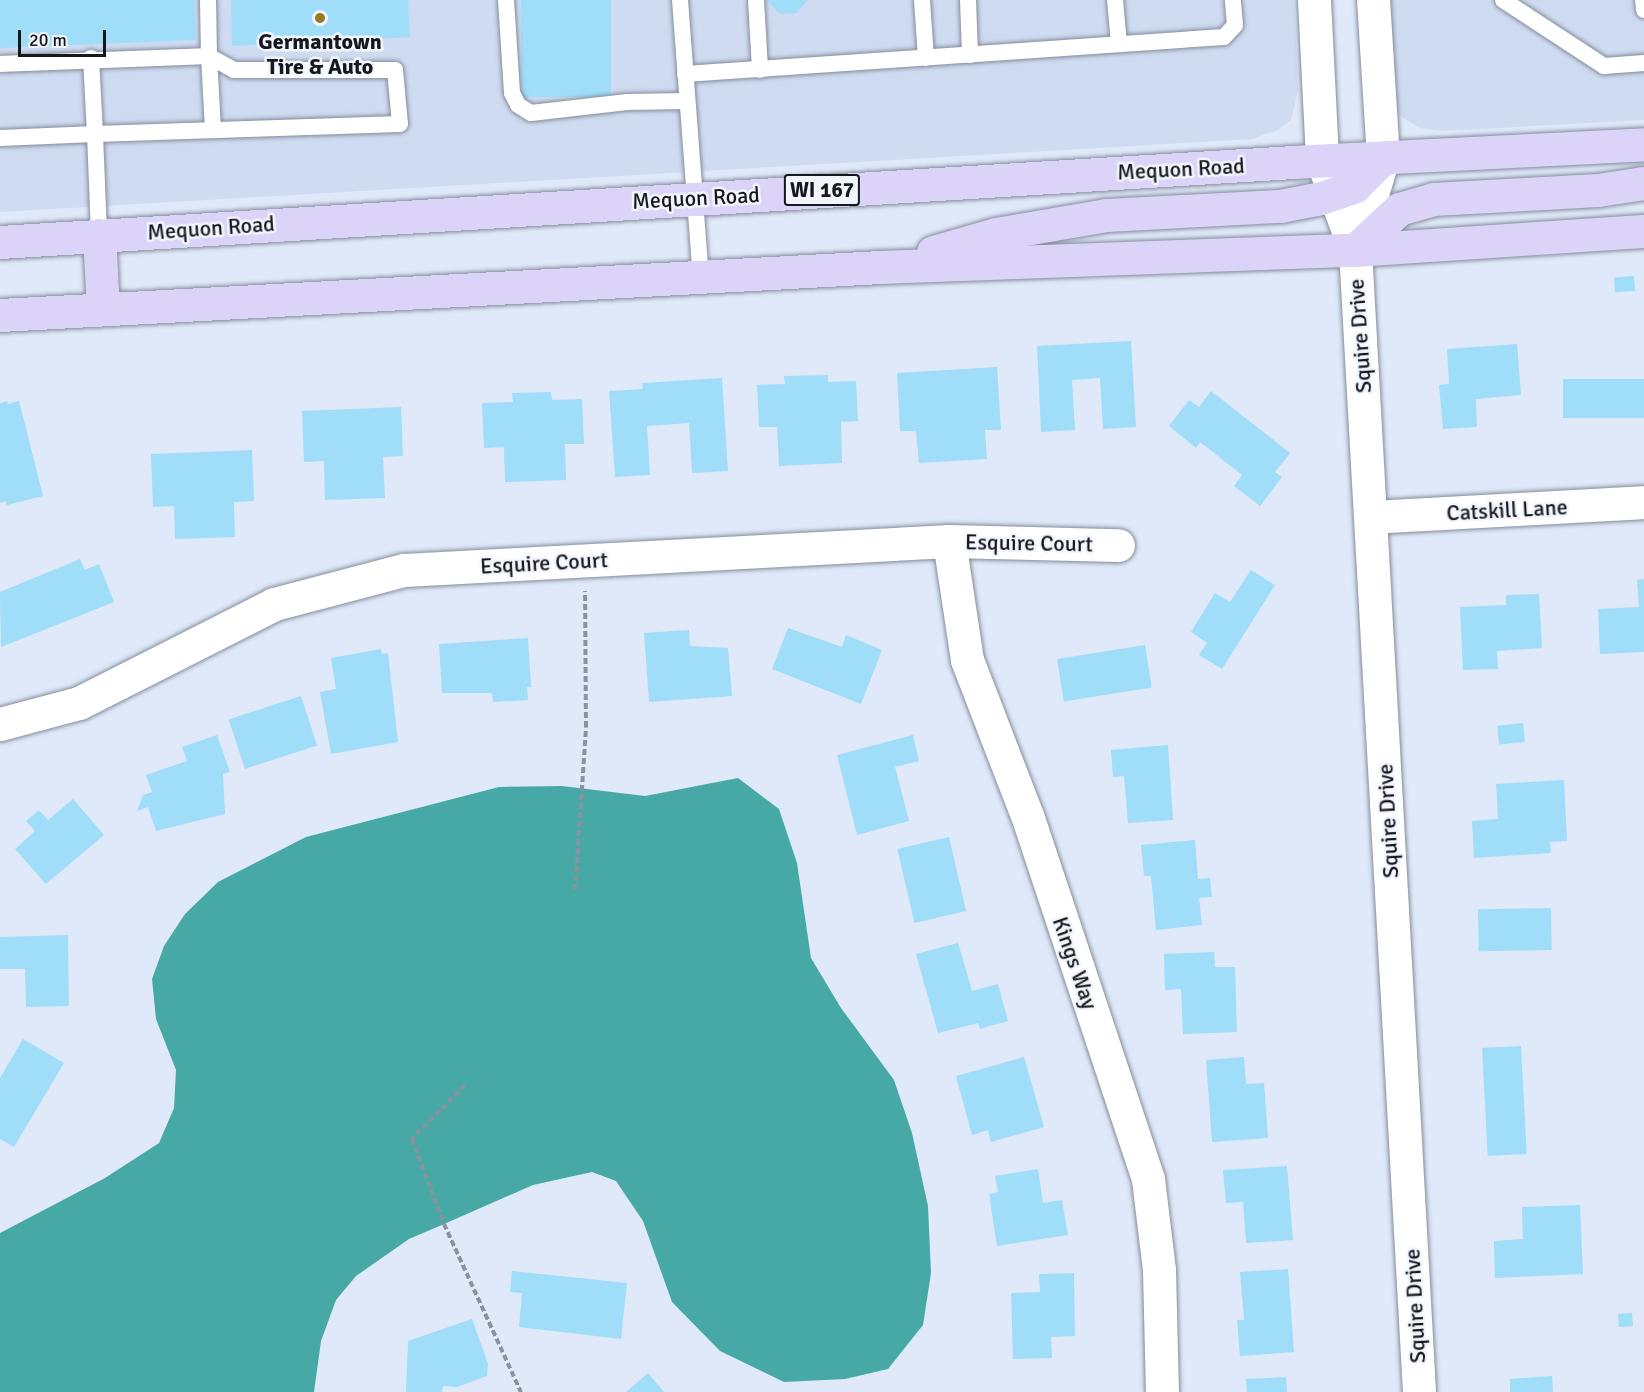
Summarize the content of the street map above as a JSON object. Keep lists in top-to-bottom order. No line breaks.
{"streets":{"main road":["Mequon Road","WI 167"],"street":["Squire Drive","Catskill Lane","Esquire Court","Kings Way"]},"crossings":[["Mequon Road","Squire Drive"],["Squire Drive","Catskill Lane"],["Esquire Court","Kings Way"]],"places":["Germantown Tire & Auto"],"scale_bar":"20 m"}
